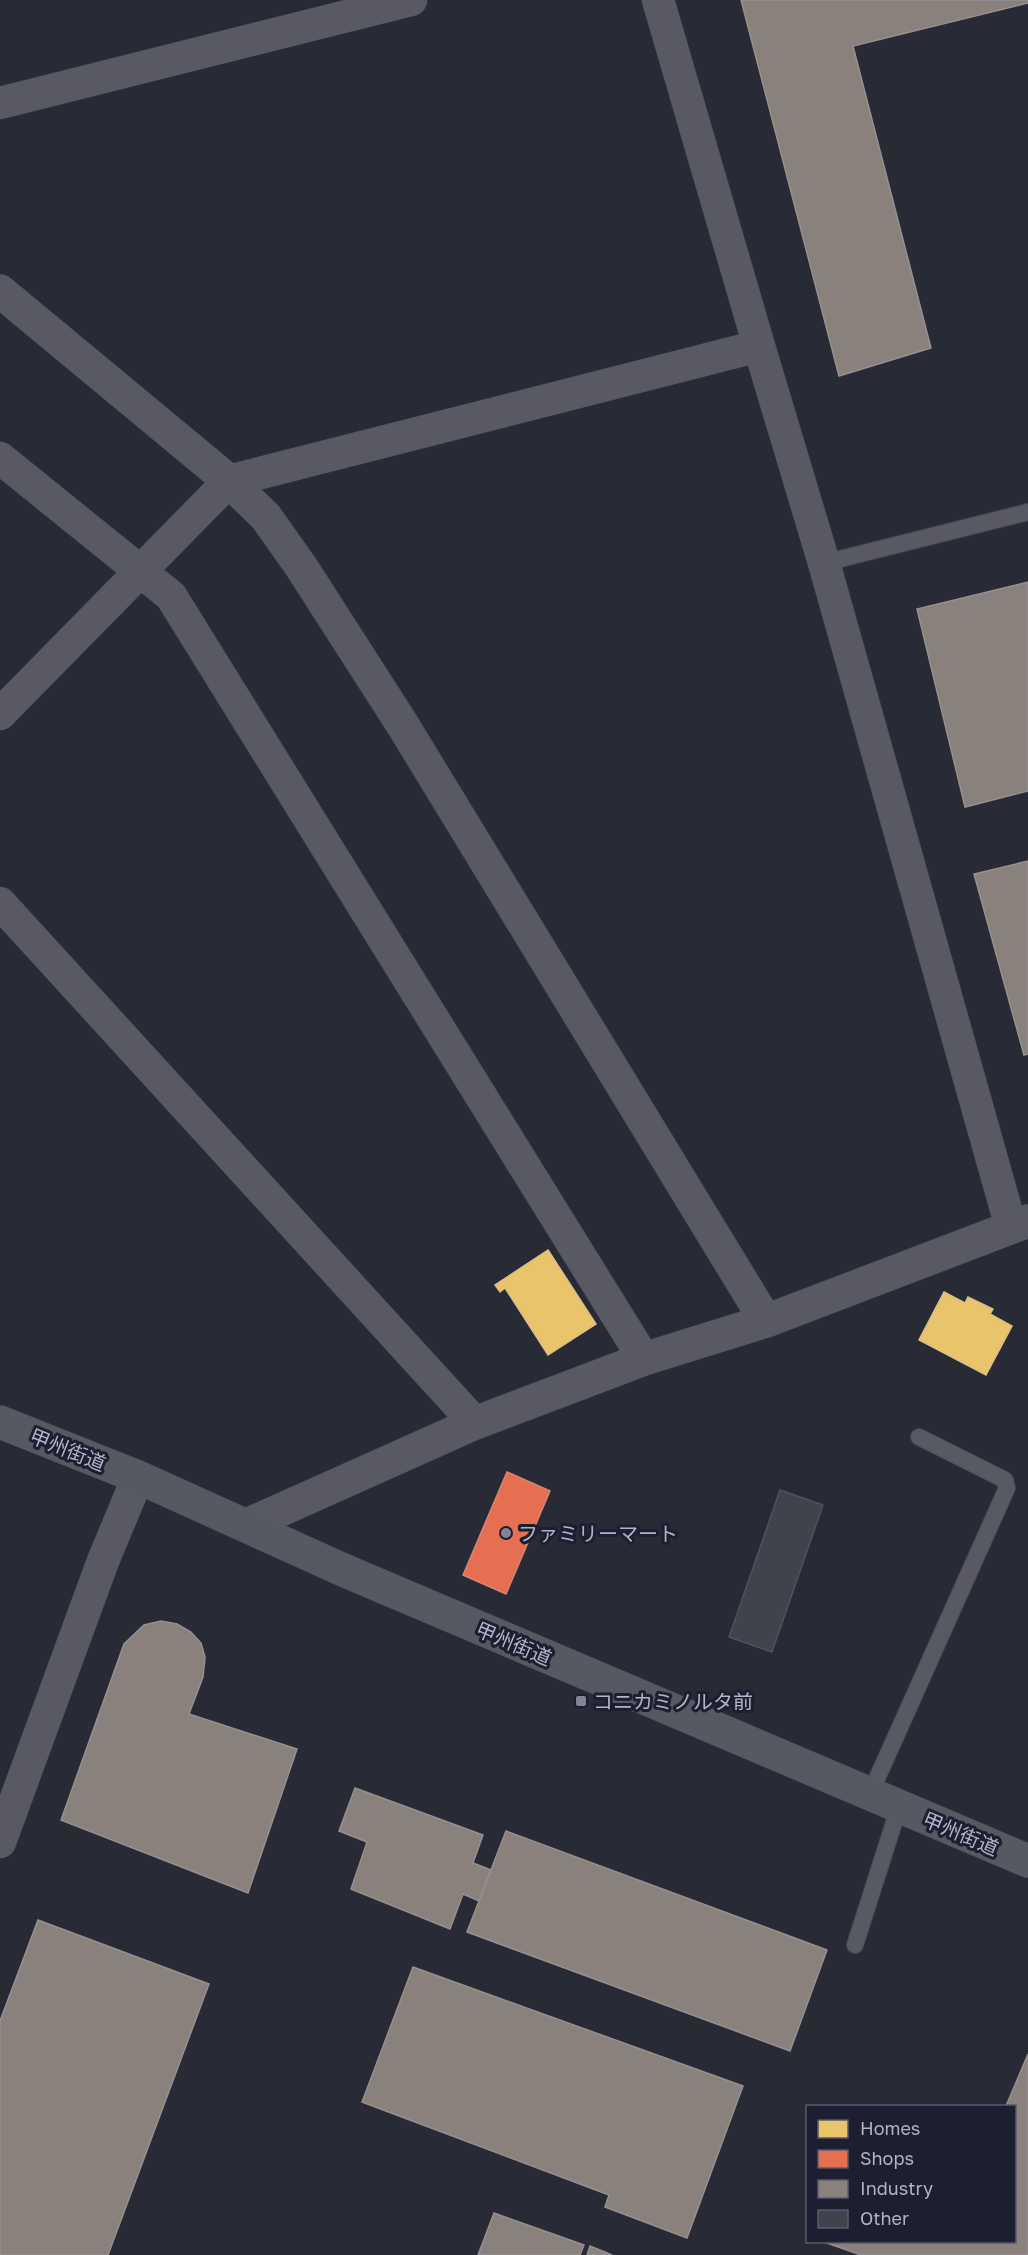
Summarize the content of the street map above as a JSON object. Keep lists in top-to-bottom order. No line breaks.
{"streets":{"main road":["甲州街道"]},"places":{"other":["ファミリーマート"],"transit":["コニカミノルタ前"]},"legend":["Homes","Shops","Industry","Other"]}
